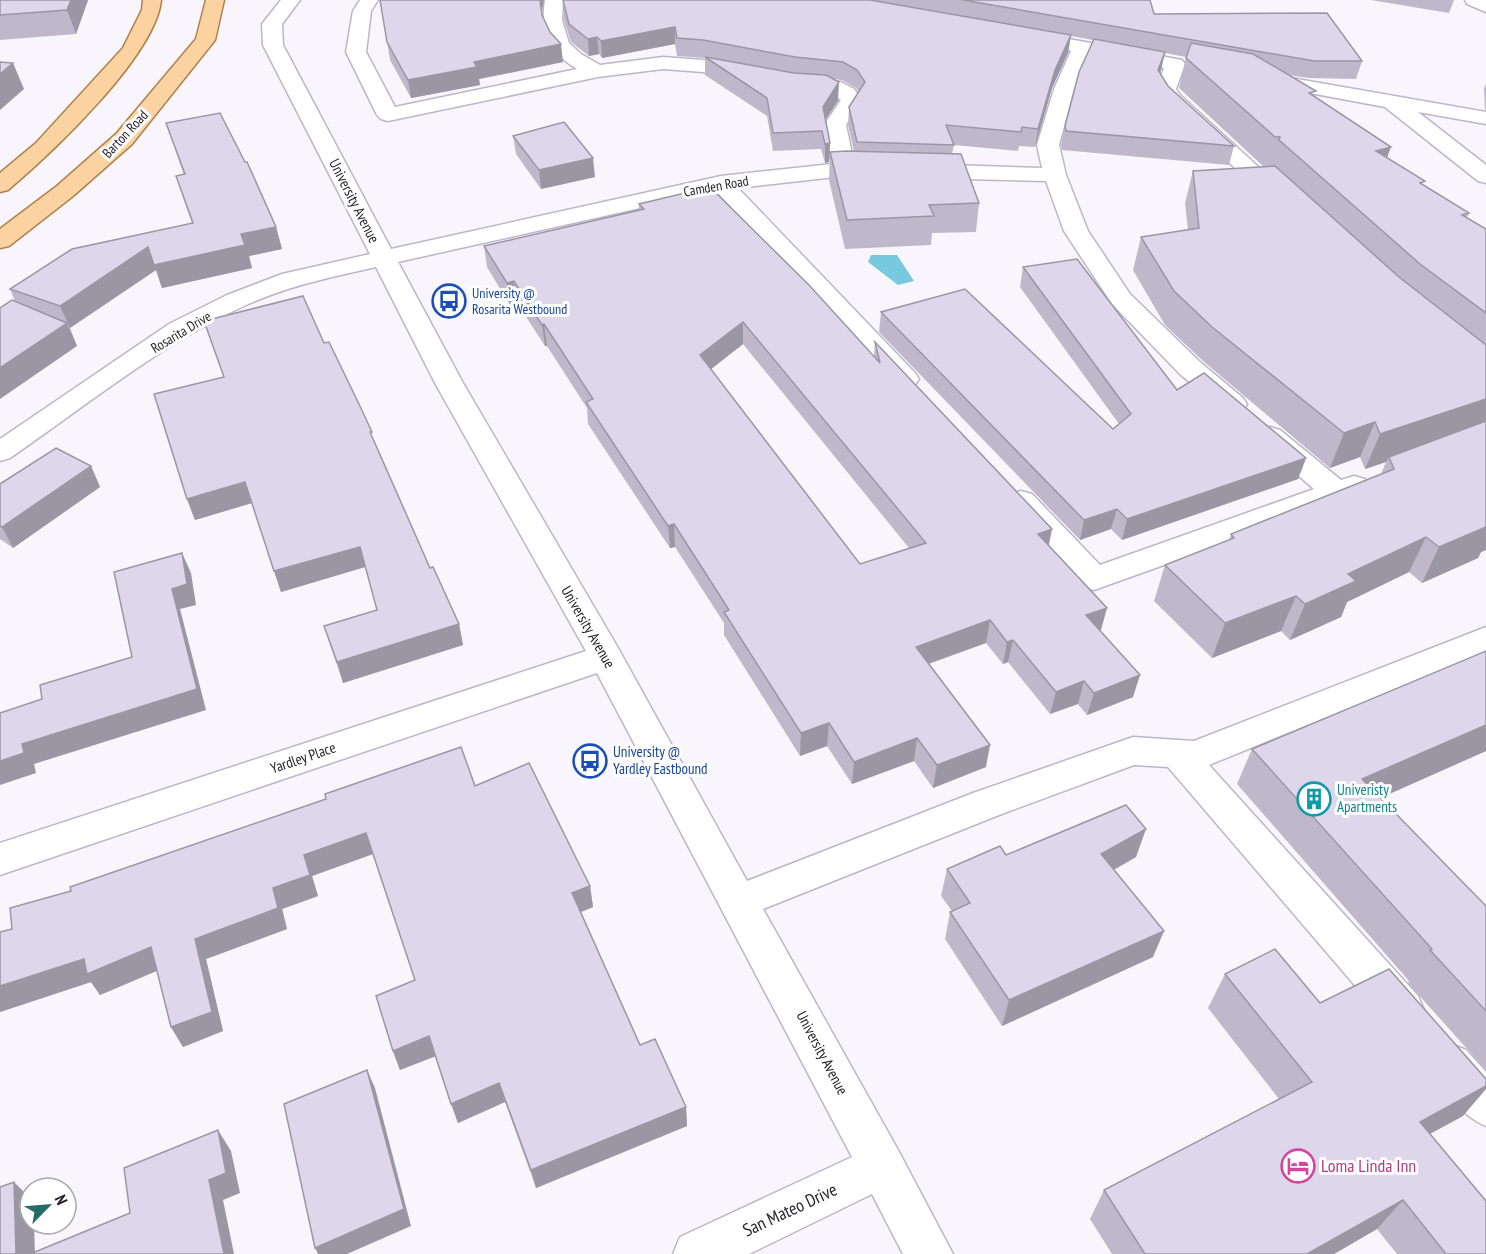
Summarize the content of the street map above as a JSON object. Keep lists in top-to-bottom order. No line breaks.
{"streets":{"main road":["Barton Road"],"street":["Camden Road","University Avenue","Rosarita Drive","Yardley Place","San Mateo Drive"]},"crossings":[["Camden Road","University Avenue"],["Camden Road","Rosarita Drive"],["University Avenue","Rosarita Drive"],["University Avenue","Yardley Place"],["University Avenue","San Mateo Drive"]],"places":{"bus stop":["University @ Rosarita Westbound","University @ Yardley Eastbound"],"building":["Univeristy Apartments"],"hotel":["Loma Linda Inn"]},"north":"top right"}
